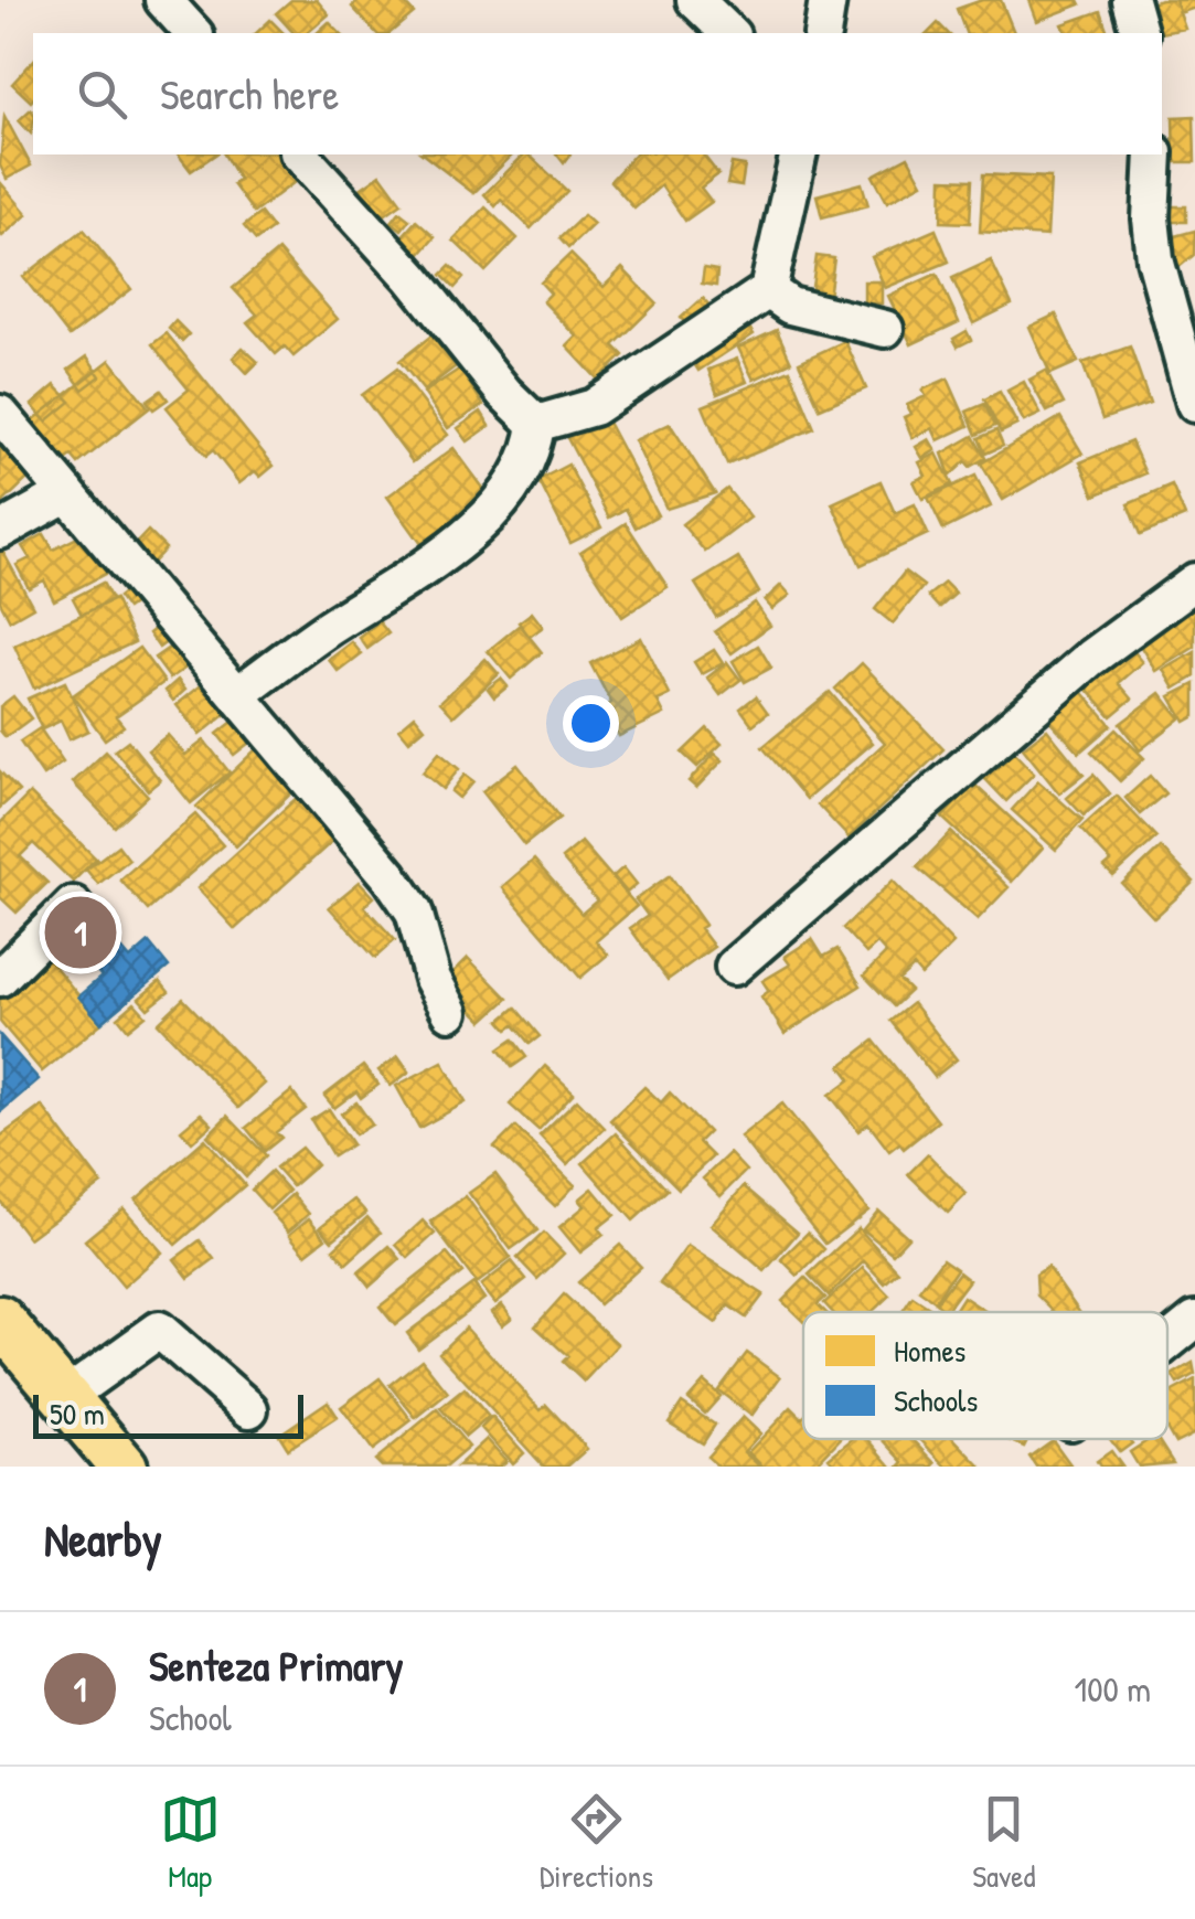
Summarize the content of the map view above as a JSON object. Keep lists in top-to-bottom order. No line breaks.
{"legend":["Homes","Schools"],"scale_bar":"50 m","page":{"search":"Search here","pins":"1","scale":"50 m","heading":"Nearby","list":[{"mark":"1","name":"Senteza Primary","note":"School","value":"100 m"}],"nav":["Map","Directions","Saved"]}}
